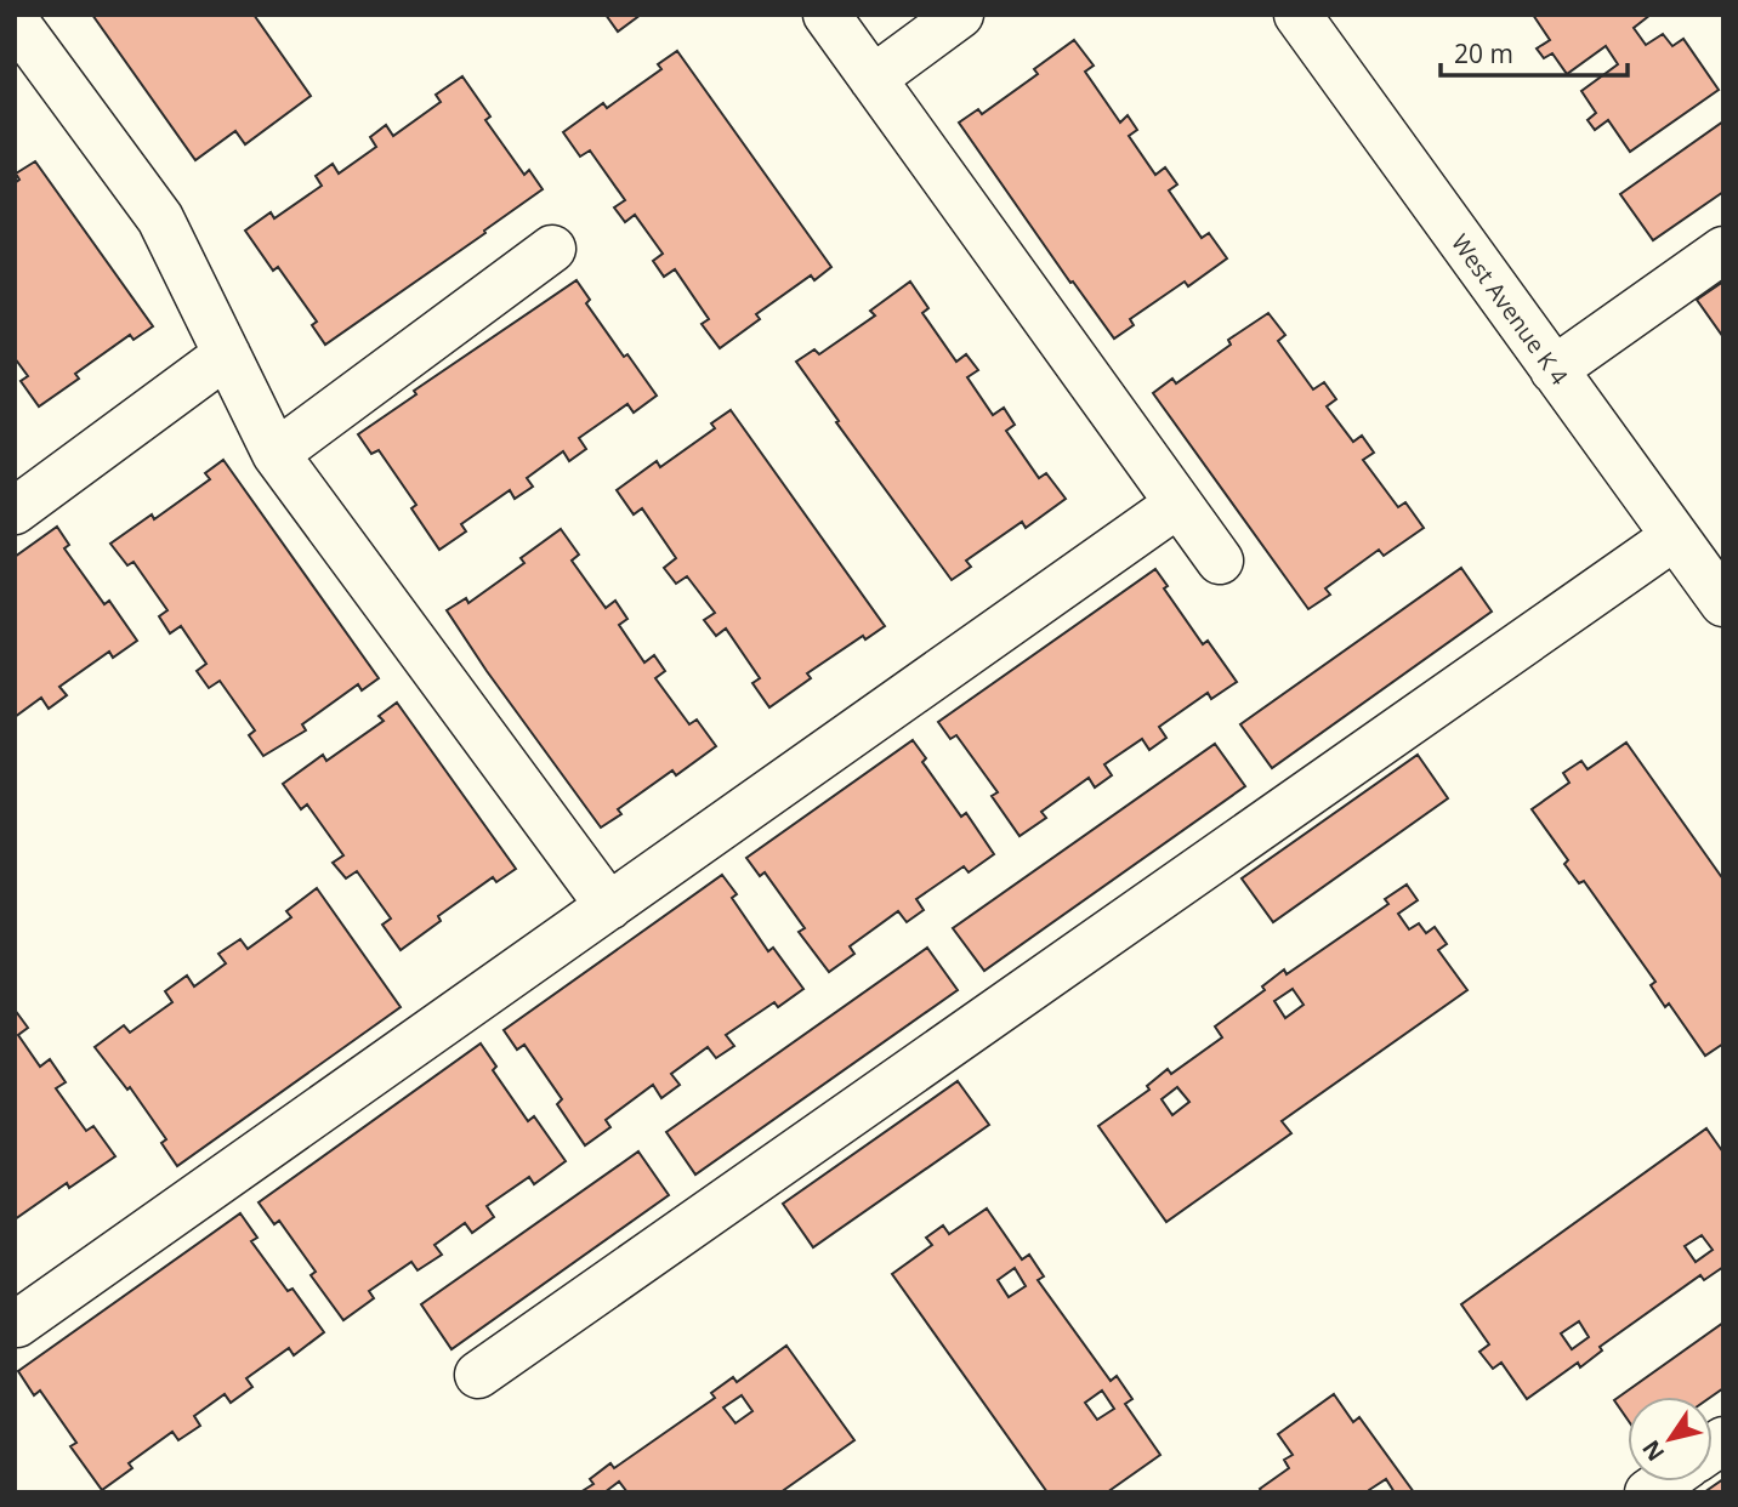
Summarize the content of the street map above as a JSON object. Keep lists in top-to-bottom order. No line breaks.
{"streets":{"street":["West Avenue K 4"]},"scale_bar":"20 m","north":"bottom left"}
